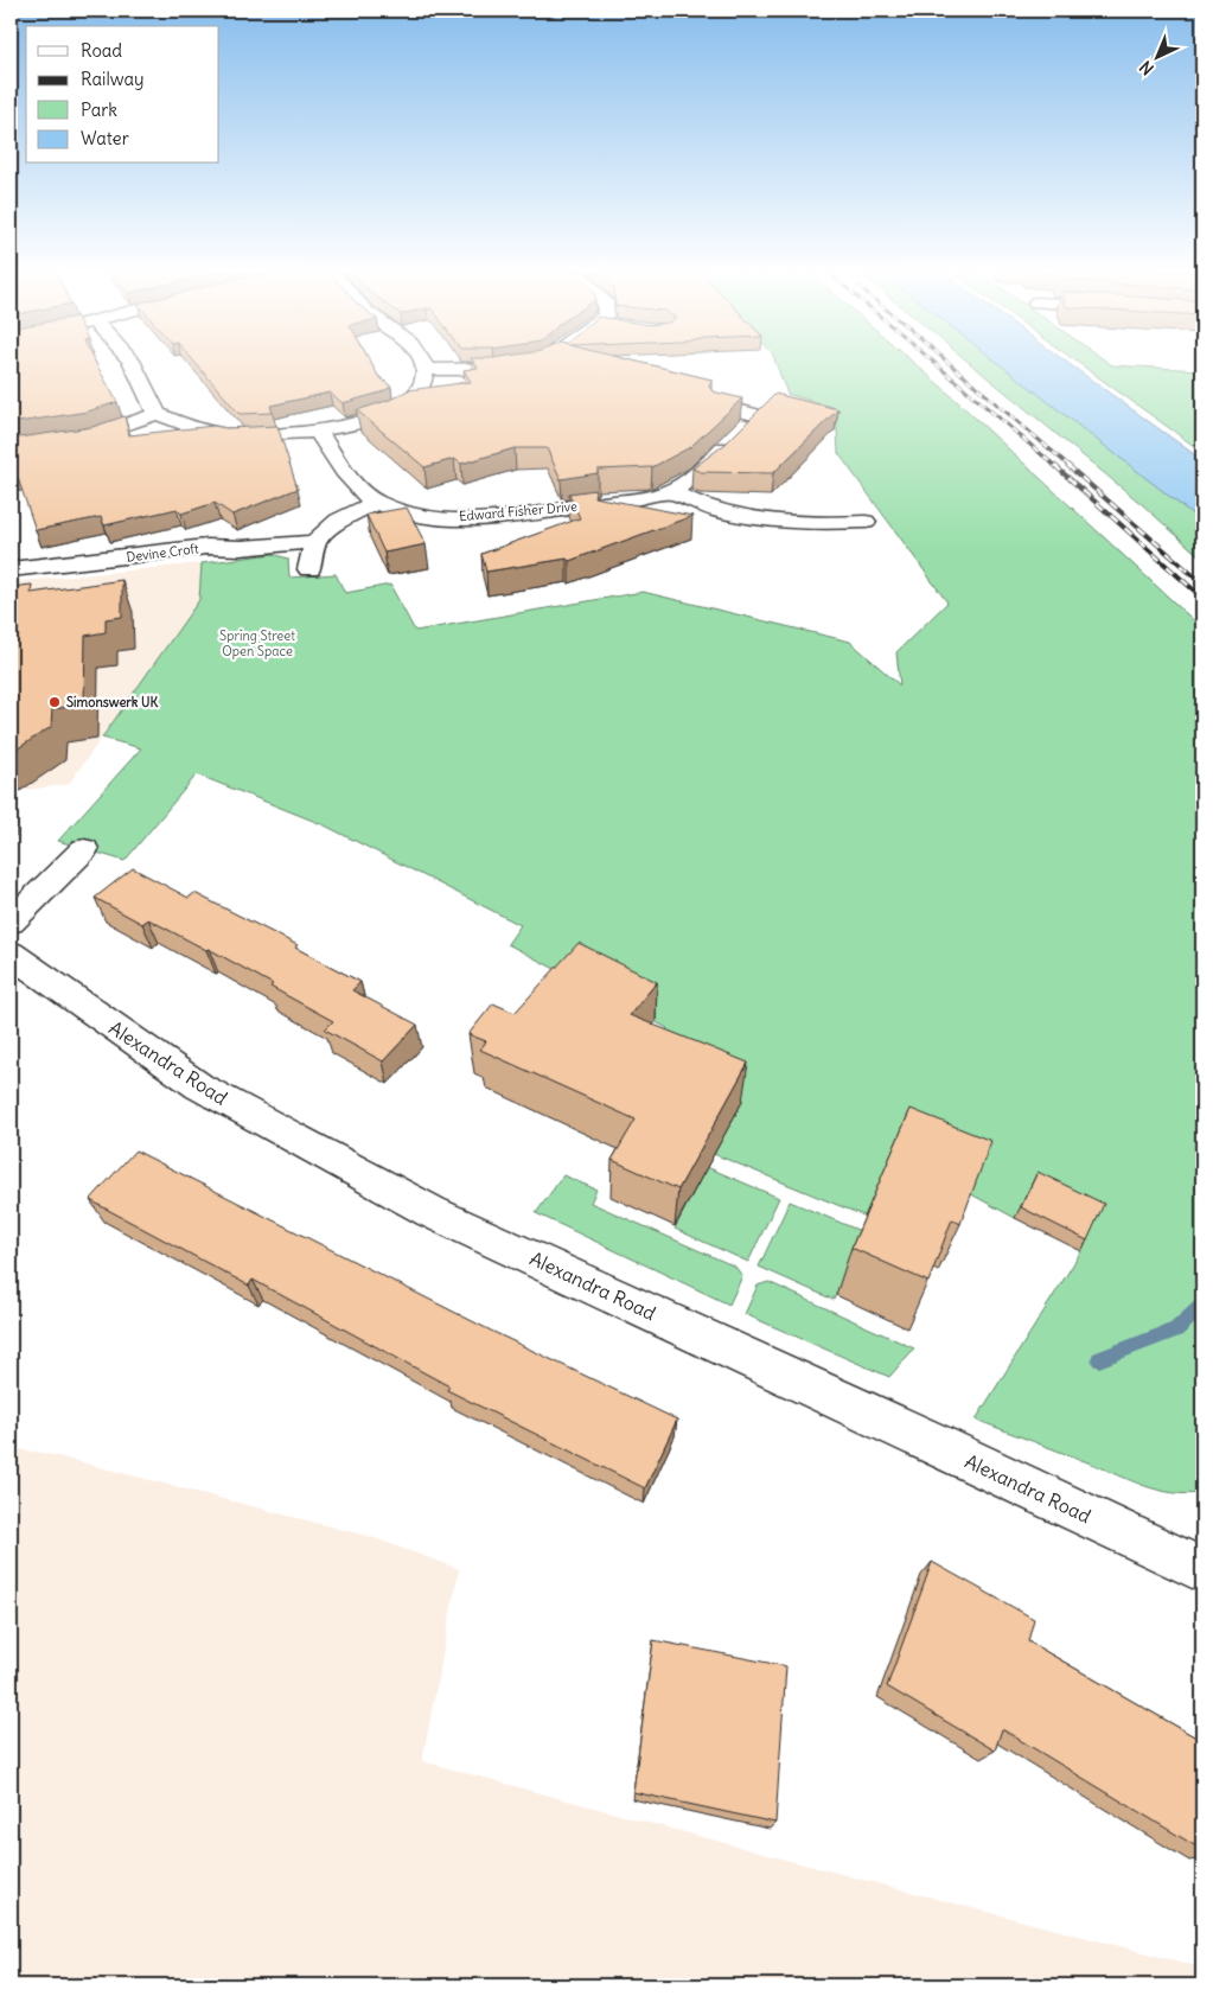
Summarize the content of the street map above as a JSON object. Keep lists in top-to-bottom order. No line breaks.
{"streets":{"street":["Edward Fisher Drive","Devine Croft","Alexandra Road"]},"parks":["Spring Street Open Space"],"places":["Simonswerk UK"],"legend":["Road","Railway","Park","Water"],"north":"bottom left"}
